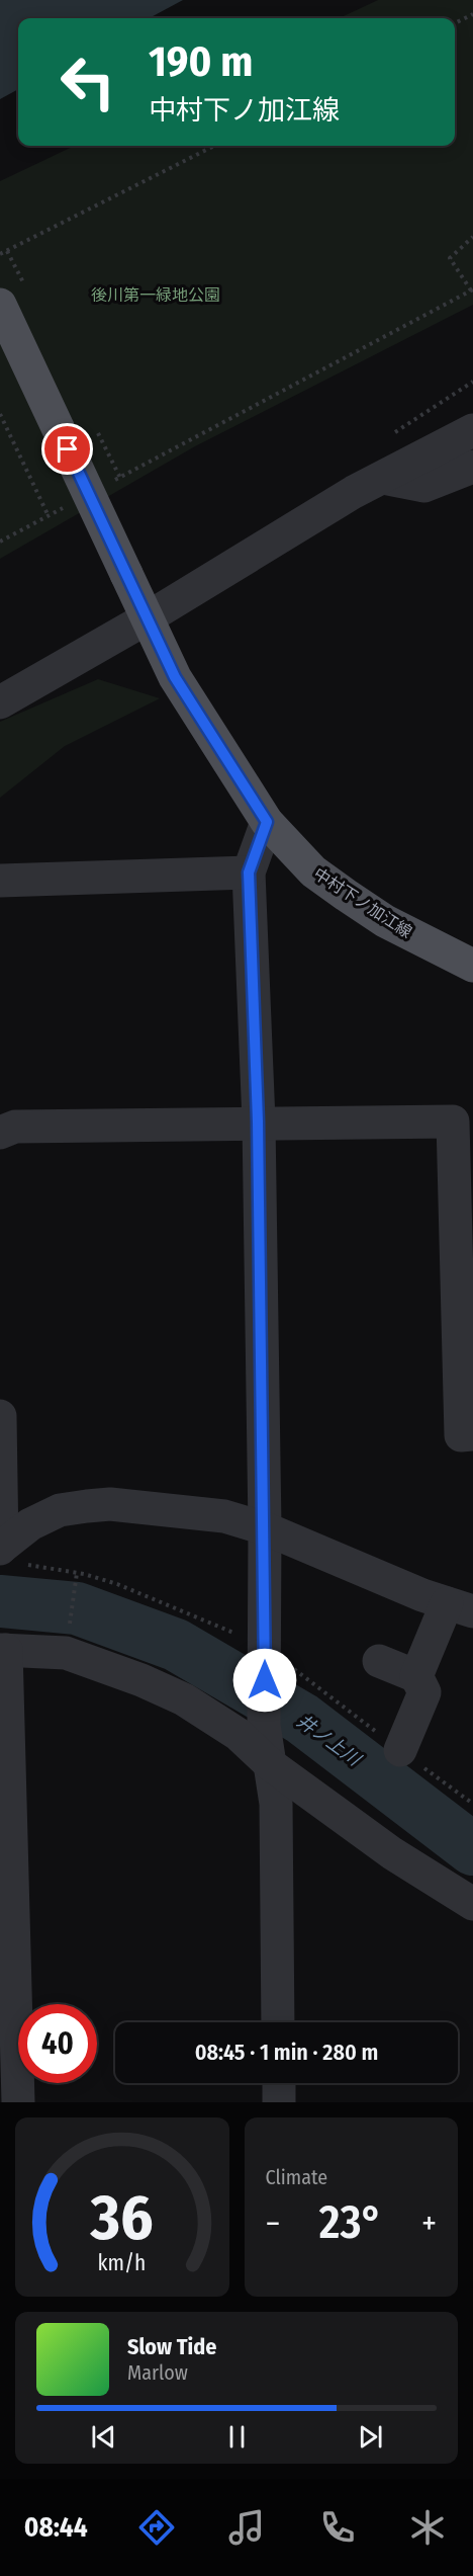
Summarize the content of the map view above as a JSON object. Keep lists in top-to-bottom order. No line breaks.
{"streets":{"main road":["中村下ノ加江線"]},"water":["井ノ上川"],"parks":["後川第一緑地公園"],"page":{"turn":["190 m","中村下ノ加江線"],"limit":"40","trip":"08:45 · 1 min · 280 m","tile":"Climate","heat":["−","23°","+"],"song":["Slow Tide","Marlow"],"tabs":"08:44","gauge":["36","km/h"]}}
